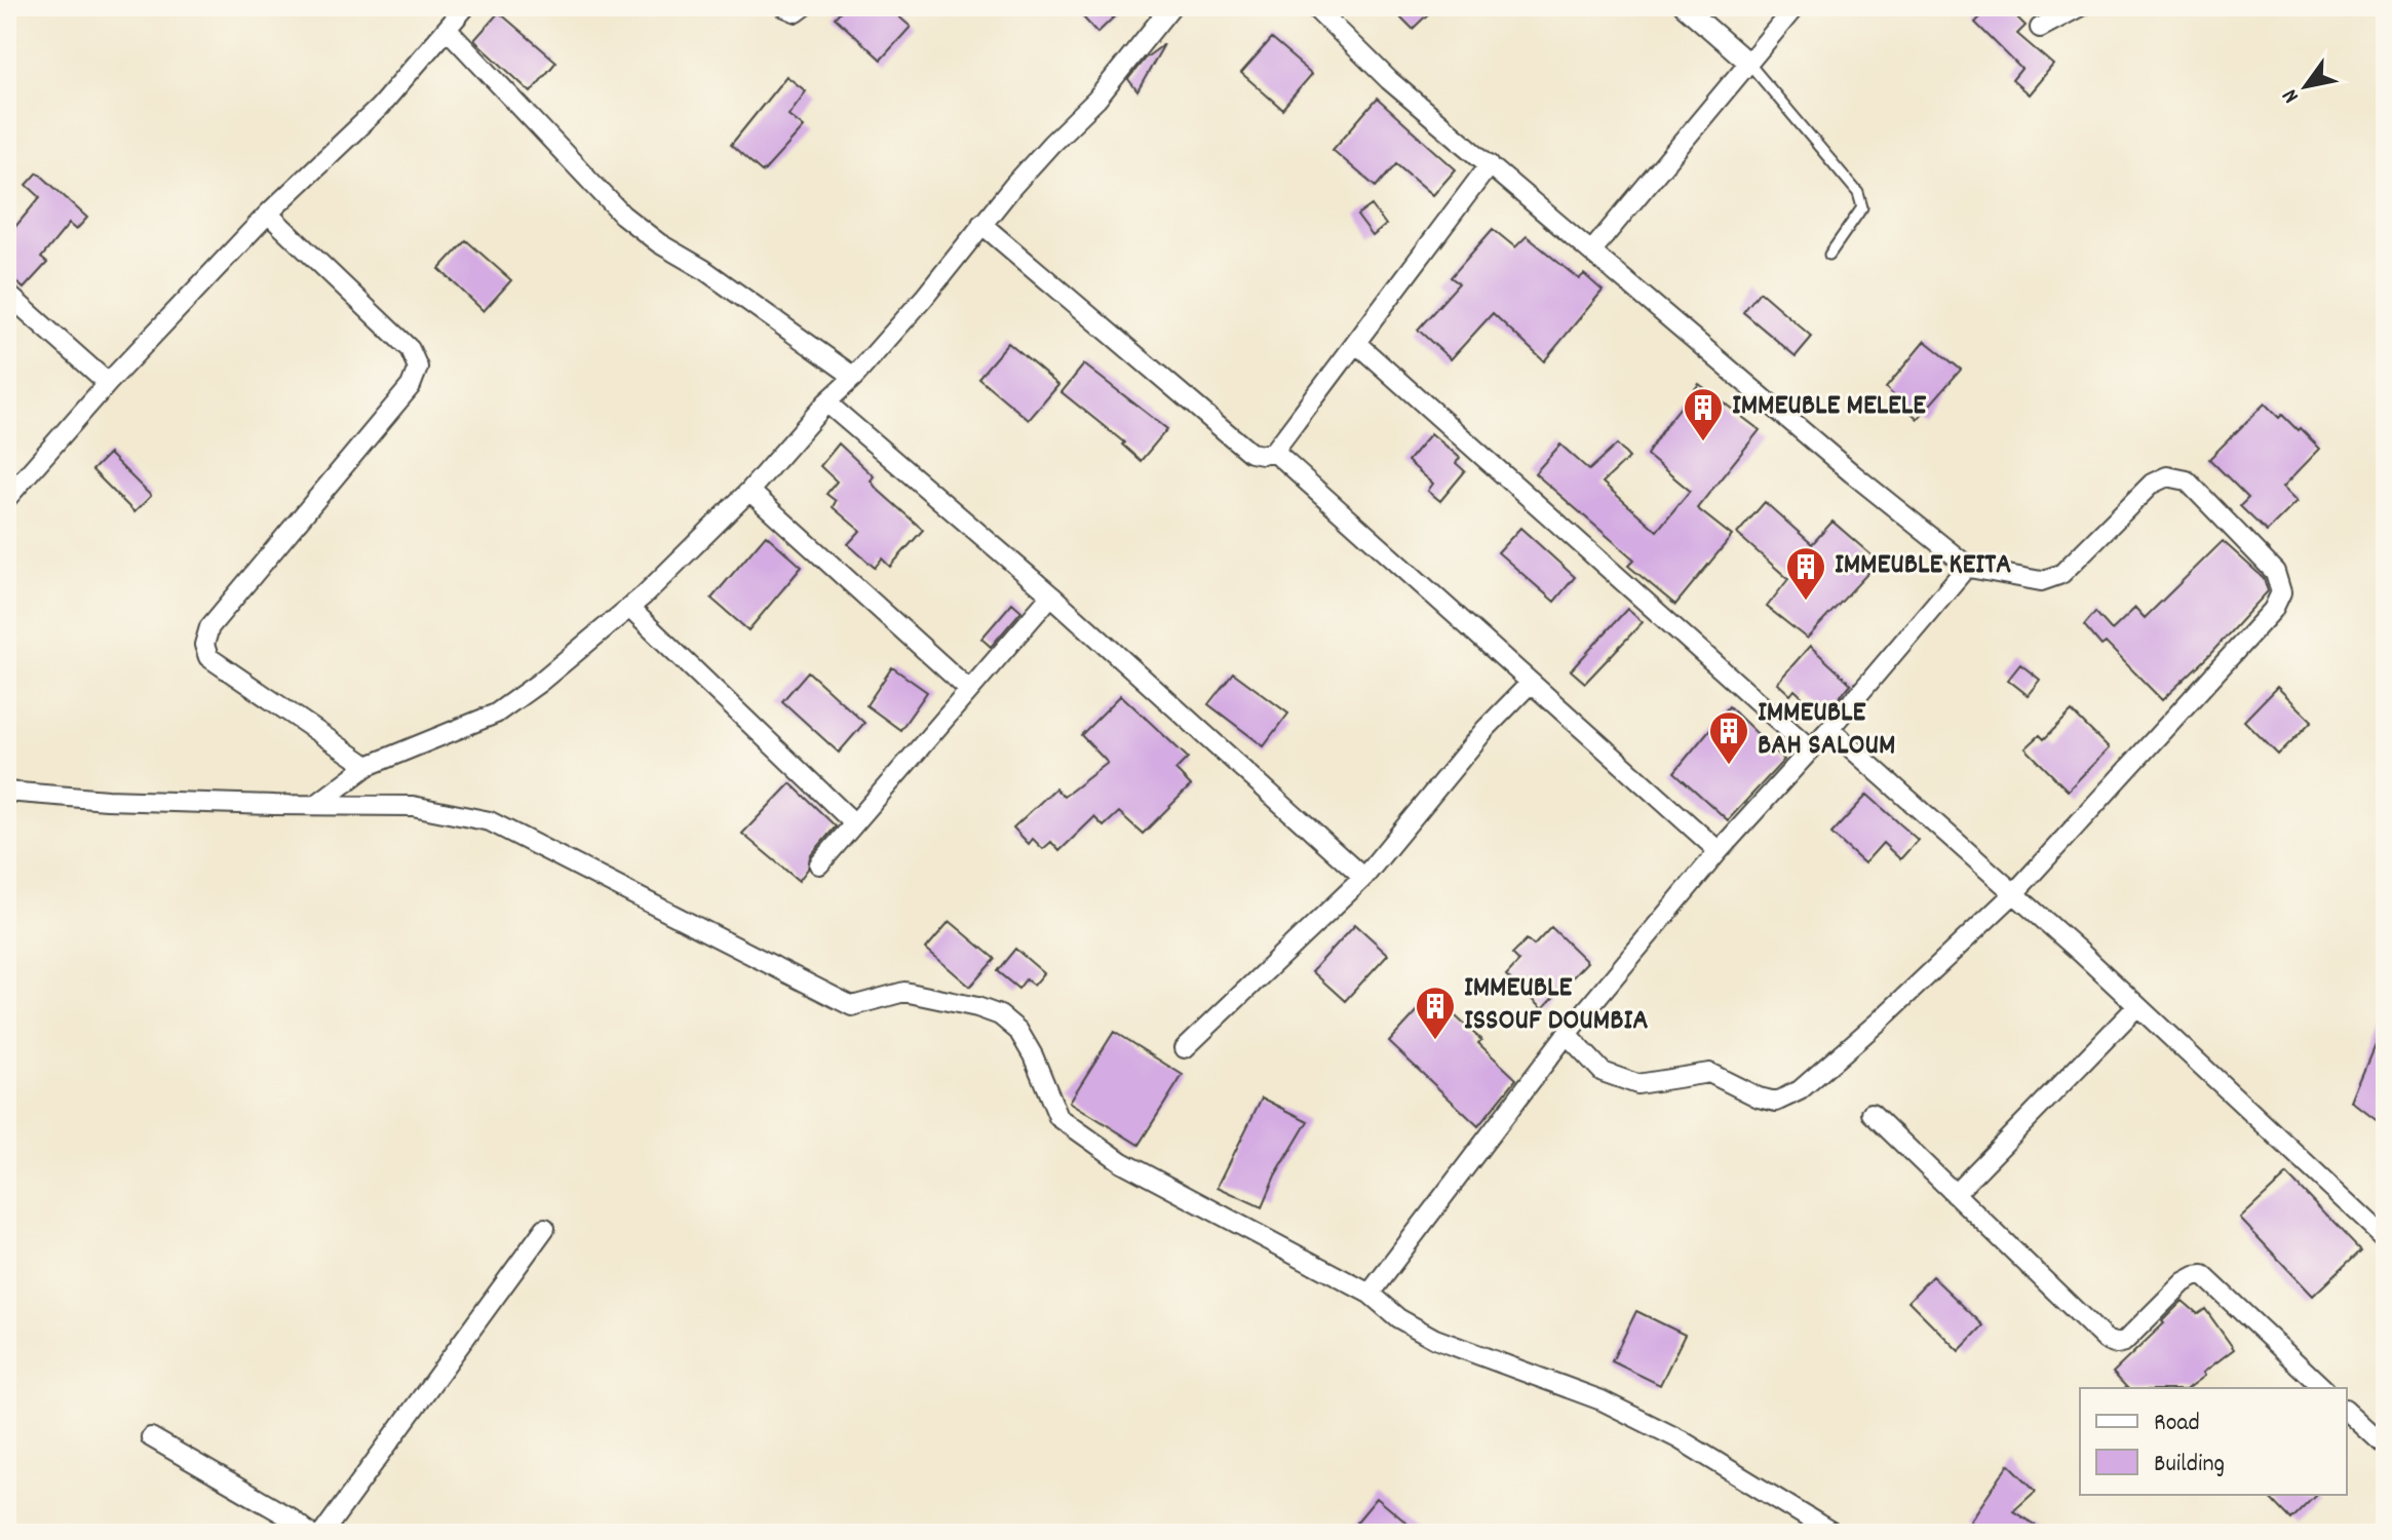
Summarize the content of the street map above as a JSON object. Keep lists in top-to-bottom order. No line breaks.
{"places":{"building":["IMMEUBLE MELELE","IMMEUBLE KEITA","IMMEUBLE BAH SALOUM","IMMEUBLE ISSOUF DOUMBIA"]},"legend":["Road","Building"],"north":"bottom left"}
